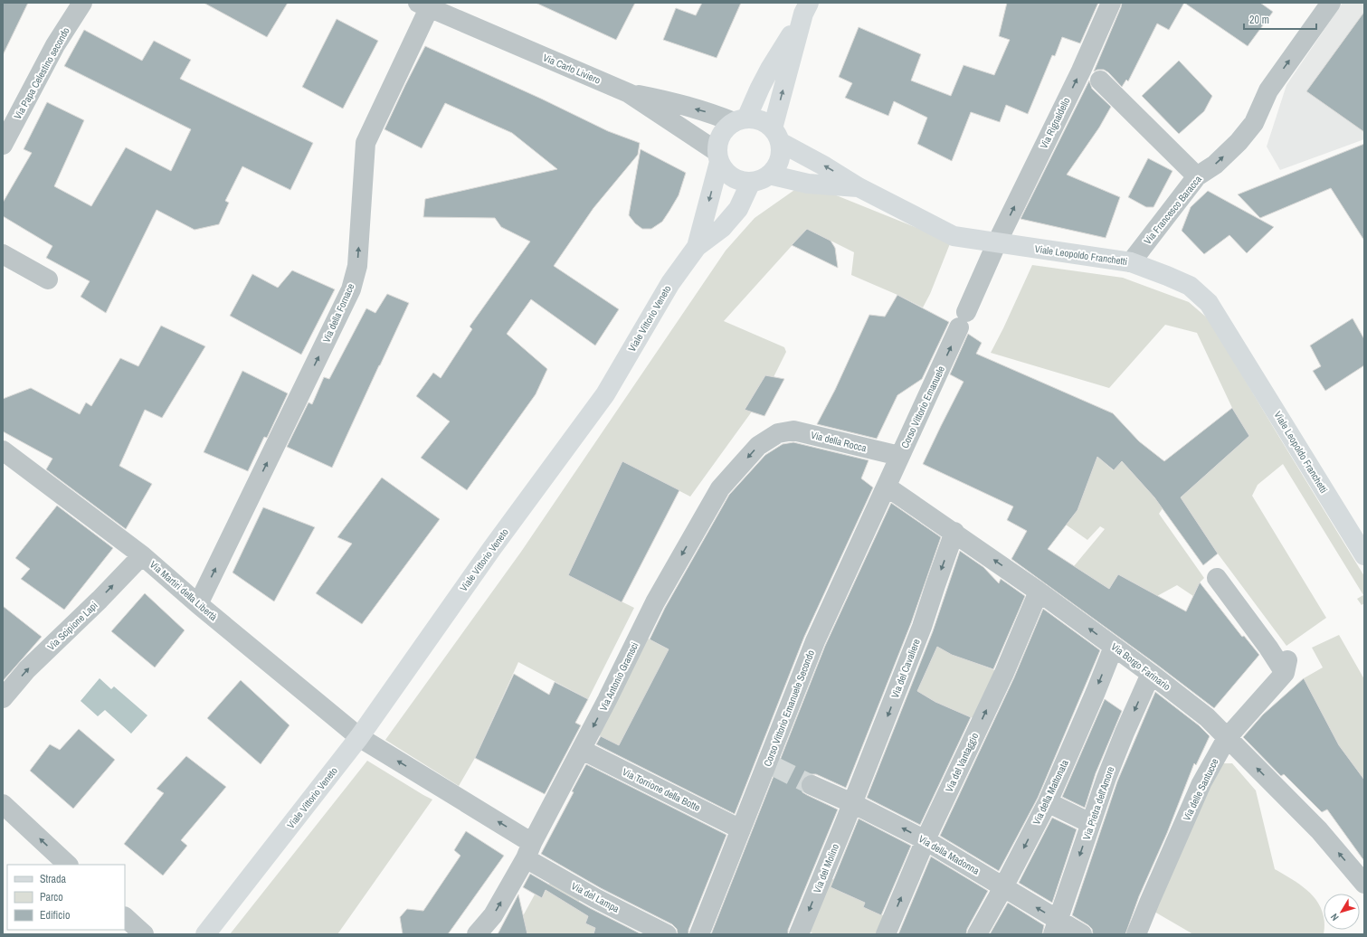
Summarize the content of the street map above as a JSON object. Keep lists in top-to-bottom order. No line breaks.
{"streets":{"main road":["Viale Leopoldo Franchetti","Viale Vittorio Veneto"],"street":["Via Carlo Liviero","Via Papa Celestino secondo","Via Rignaldello","Via Francesco Baracca","Via della Fornace","Corso Vittorio Emanuele","Via della Rocca","Via Martiri della Libertà","Via Scipione Lapi","Via Borgo Farinario","Via del Cavaliere","Via Antonio Gramsci","Corso Vittorio Emanuele Secondo","Via del Vantaggio","Via Torrione della Botte","Via delle Santucce","Via della Mattonata","Via Pietra dell'Amore","Via della Madonna","Via del Molino","Via del Lampa"]},"crossings":[["Via Carlo Liviero","Viale Leopoldo Franchetti"],["Via Carlo Liviero","Via della Fornace"],["Via Carlo Liviero","Viale Vittorio Veneto"],["Via Rignaldello","Viale Leopoldo Franchetti"],["Via Rignaldello","Corso Vittorio Emanuele"],["Via Francesco Baracca","Viale Leopoldo Franchetti"],["Viale Leopoldo Franchetti","Viale Vittorio Veneto"],["Viale Leopoldo Franchetti","Corso Vittorio Emanuele"],["Via della Fornace","Via Martiri della Libertà"],["Viale Vittorio Veneto","Via Martiri della Libertà"],["Corso Vittorio Emanuele","Via della Rocca"],["Corso Vittorio Emanuele","Via Borgo Farinario"],["Corso Vittorio Emanuele","Corso Vittorio Emanuele Secondo"],["Via della Rocca","Via Antonio Gramsci"],["Via Martiri della Libertà","Via Scipione Lapi"],["Via Martiri della Libertà","Via Antonio Gramsci"],["Via Martiri della Libertà","Via del Lampa"],["Via Borgo Farinario","Via del Cavaliere"],["Via Borgo Farinario","Corso Vittorio Emanuele Secondo"],["Via Borgo Farinario","Via del Vantaggio"],["Via Borgo Farinario","Via delle Santucce"],["Via Borgo Farinario","Via della Mattonata"],["Via Borgo Farinario","Via Pietra dell'Amore"],["Via del Cavaliere","Via della Madonna"],["Via del Cavaliere","Via del Molino"],["Via Antonio Gramsci","Via Torrione della Botte"],["Via Antonio Gramsci","Via del Lampa"],["Corso Vittorio Emanuele Secondo","Via Torrione della Botte"],["Via del Vantaggio","Via della Madonna"],["Via della Mattonata","Via della Madonna"],["Via Pietra dell'Amore","Via della Madonna"],["Via della Madonna","Via del Molino"]],"one_way":["Via Rignaldello","Via Francesco Baracca","Via della Fornace","Corso Vittorio Emanuele","Via Scipione Lapi","Via Borgo Farinario","Via del Cavaliere","Via del Vantaggio","Via della Mattonata","Via Pietra dell'Amore","Via della Madonna","Via del Molino"],"legend":["Strada","Parco","Edificio"],"scale_bar":"20 m","north":"bottom left"}
